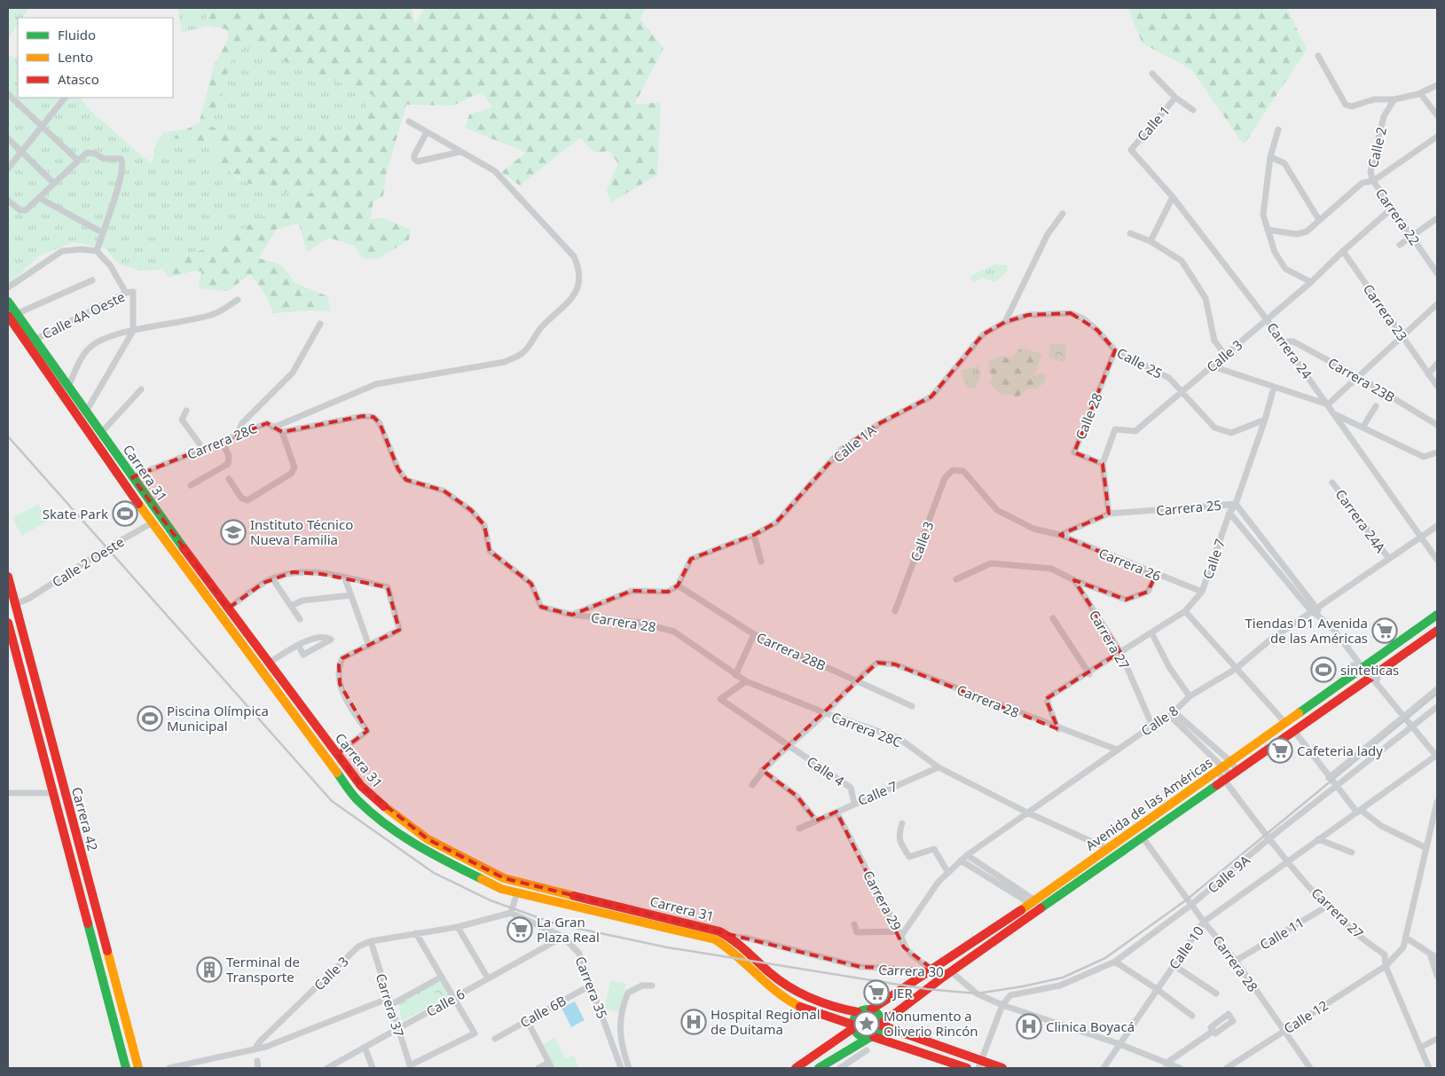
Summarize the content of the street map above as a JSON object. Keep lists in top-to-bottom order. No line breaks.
{"streets":{"main road":["Carrera 31","Avenida de las Américas","Carrera 42"],"street":["Calle 1","Calle 2","Carrera 22","Carrera 23","Calle 4A Oeste","Carrera 24","Calle 3","Calle 25","Carrera 23B","Calle 28","Carrera 28C","Calle 1A","Carrera 25","Carrera 24A","Calle 7","Calle 2 Oeste","Carrera 26","Carrera 28","Carrera 27","Carrera 28B","Calle 8","Calle 4","Calle 9A","Carrera 29","Calle 11","Calle 10","Carrera 30","Carrera 35","Calle 6","Carrera 37","Calle 6B","Calle 12"]},"crossings":[["Calle 1","Carrera 24"],["Calle 2","Carrera 22"],["Carrera 22","Calle 3"],["Carrera 23","Calle 3"],["Calle 4A Oeste","Carrera 31"],["Carrera 24","Calle 3"],["Carrera 24","Carrera 23B"],["Carrera 24","Calle 8"],["Calle 3","Calle 25"],["Calle 3","Calle 28"],["Calle 3","Carrera 25"],["Calle 3","Carrera 26"],["Calle 3","Carrera 35"],["Calle 3","Carrera 37"],["Calle 25","Calle 28"],["Calle 25","Calle 1A"],["Calle 25","Calle 7"],["Carrera 28C","Carrera 31"],["Carrera 28C","Calle 7"],["Carrera 28C","Carrera 28"],["Carrera 28C","Calle 8"],["Carrera 28C","Avenida de las Américas"],["Calle 1A","Carrera 28B"],["Carrera 31","Calle 2 Oeste"],["Carrera 31","Avenida de las Américas"],["Carrera 31","Carrera 30"],["Carrera 25","Calle 7"],["Carrera 25","Carrera 26"],["Carrera 25","Calle 8"],["Carrera 25","Avenida de las Américas"],["Carrera 24A","Calle 8"],["Calle 7","Carrera 26"],["Calle 7","Carrera 28"],["Calle 7","Carrera 27"],["Calle 7","Calle 4"],["Calle 7","Carrera 29"],["Calle 2 Oeste","Carrera 42"],["Carrera 26","Carrera 27"],["Carrera 28","Carrera 28B"],["Carrera 28","Calle 8"],["Carrera 28","Avenida de las Américas"],["Carrera 28","Calle 9A"],["Carrera 28","Calle 11"],["Carrera 28","Calle 10"],["Carrera 28","Calle 12"],["Carrera 27","Calle 8"],["Carrera 27","Avenida de las Américas"],["Carrera 27","Calle 9A"],["Carrera 27","Calle 11"],["Carrera 27","Calle 10"],["Carrera 27","Calle 12"],["Calle 8","Carrera 29"],["Avenida de las Américas","Carrera 29"],["Avenida de las Américas","Carrera 30"],["Calle 9A","Carrera 30"],["Carrera 29","Carrera 30"],["Calle 10","Carrera 30"],["Carrera 35","Calle 6"],["Carrera 35","Calle 6B"],["Calle 6","Carrera 37"]],"places":{"sports":["Skate Park","sinteticas","Piscina Olímpica Municipal"],"school or university":["Instituto Técnico Nueva Familia"],"supermarket":["Tiendas D1 Avenida de las Américas","Cafeteria lady","La Gran Plaza Real","JER"],"building":["Terminal de Transporte"],"hospital":["Hospital Regional de Duitama","Clinica Boyacá"],"place":["Monumento a Oliverio Rincón"]},"legend":["Fluido","Lento","Atasco"]}
